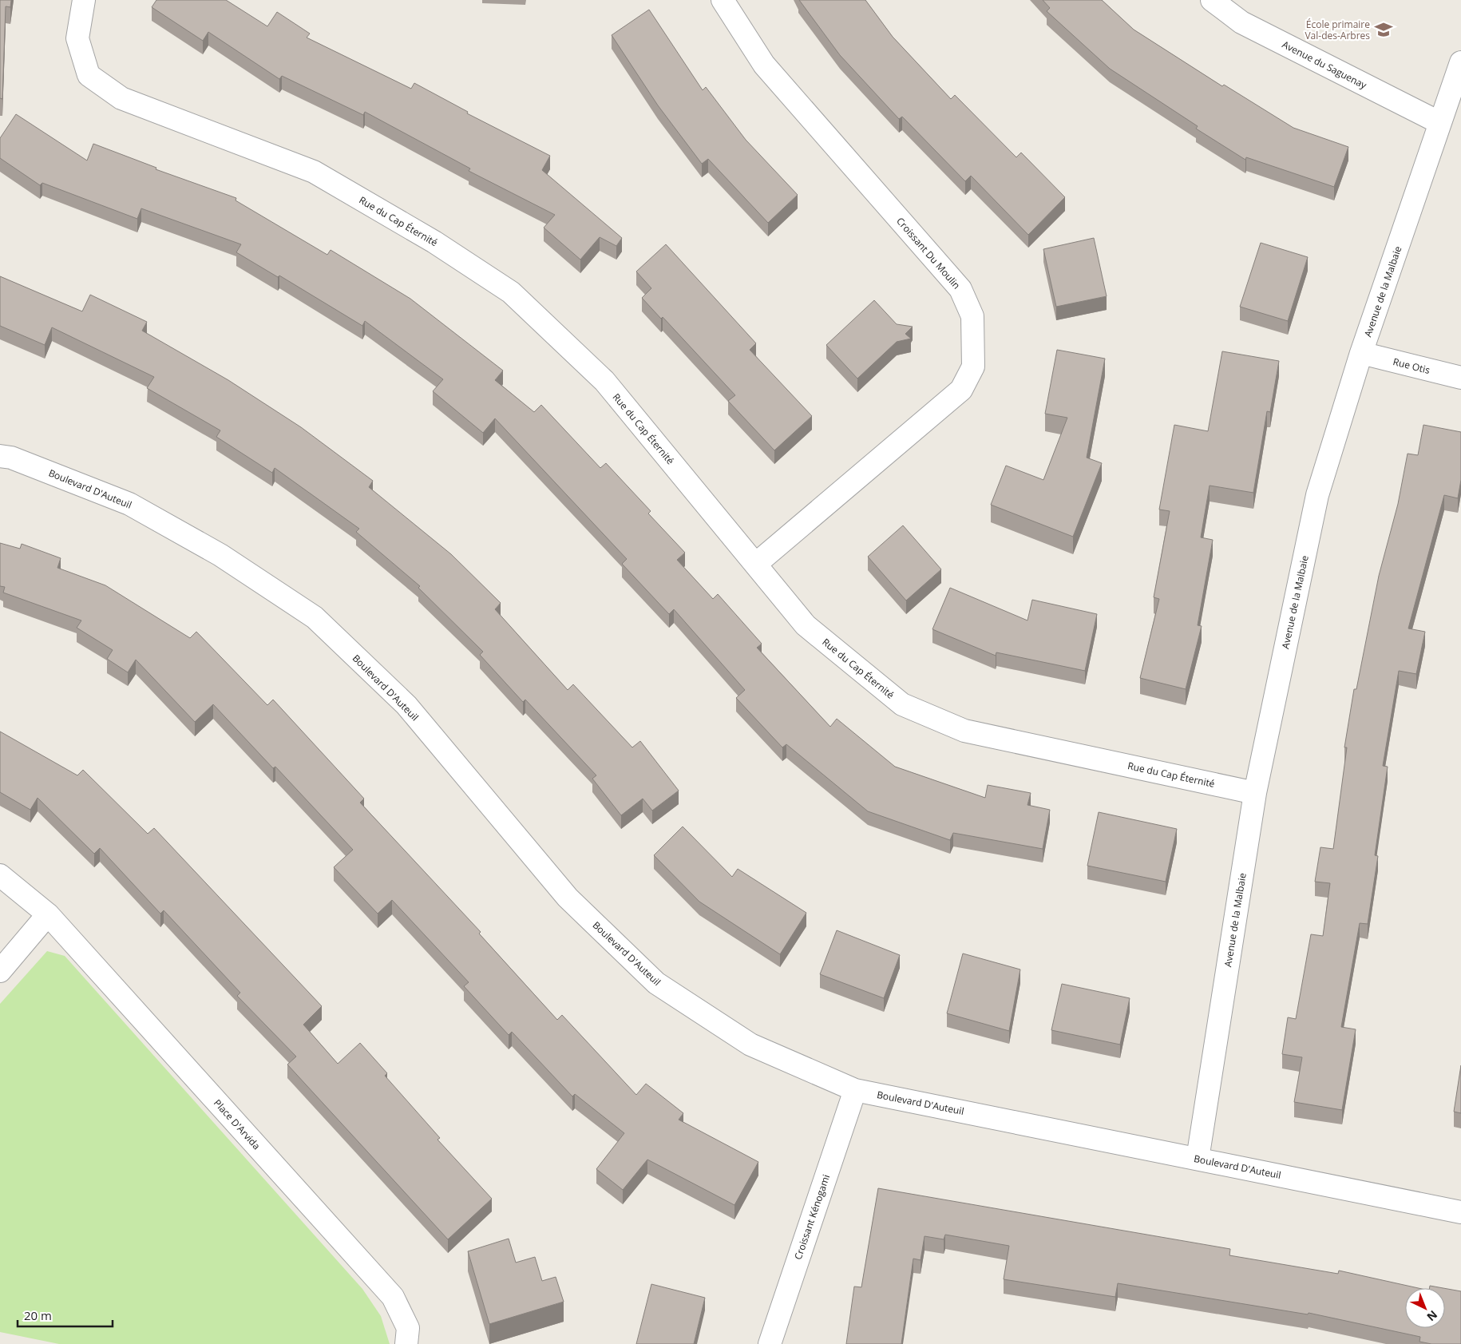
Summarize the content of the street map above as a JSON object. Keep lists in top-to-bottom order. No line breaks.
{"streets":{"street":["Avenue du Saguenay","Rue du Cap Éternité","Croissant Du Moulin","Avenue de la Malbaie","Rue Otis","Boulevard D'Auteuil","Place D'Arvida","Croissant Kénogami"]},"crossings":[["Avenue du Saguenay","Avenue de la Malbaie"],["Rue du Cap Éternité","Croissant Du Moulin"],["Rue du Cap Éternité","Avenue de la Malbaie"],["Avenue de la Malbaie","Rue Otis"],["Avenue de la Malbaie","Boulevard D'Auteuil"],["Boulevard D'Auteuil","Croissant Kénogami"]],"places":{"school or university":["École primaire Val-des-Arbres"]},"scale_bar":"20 m","north":"bottom right"}
